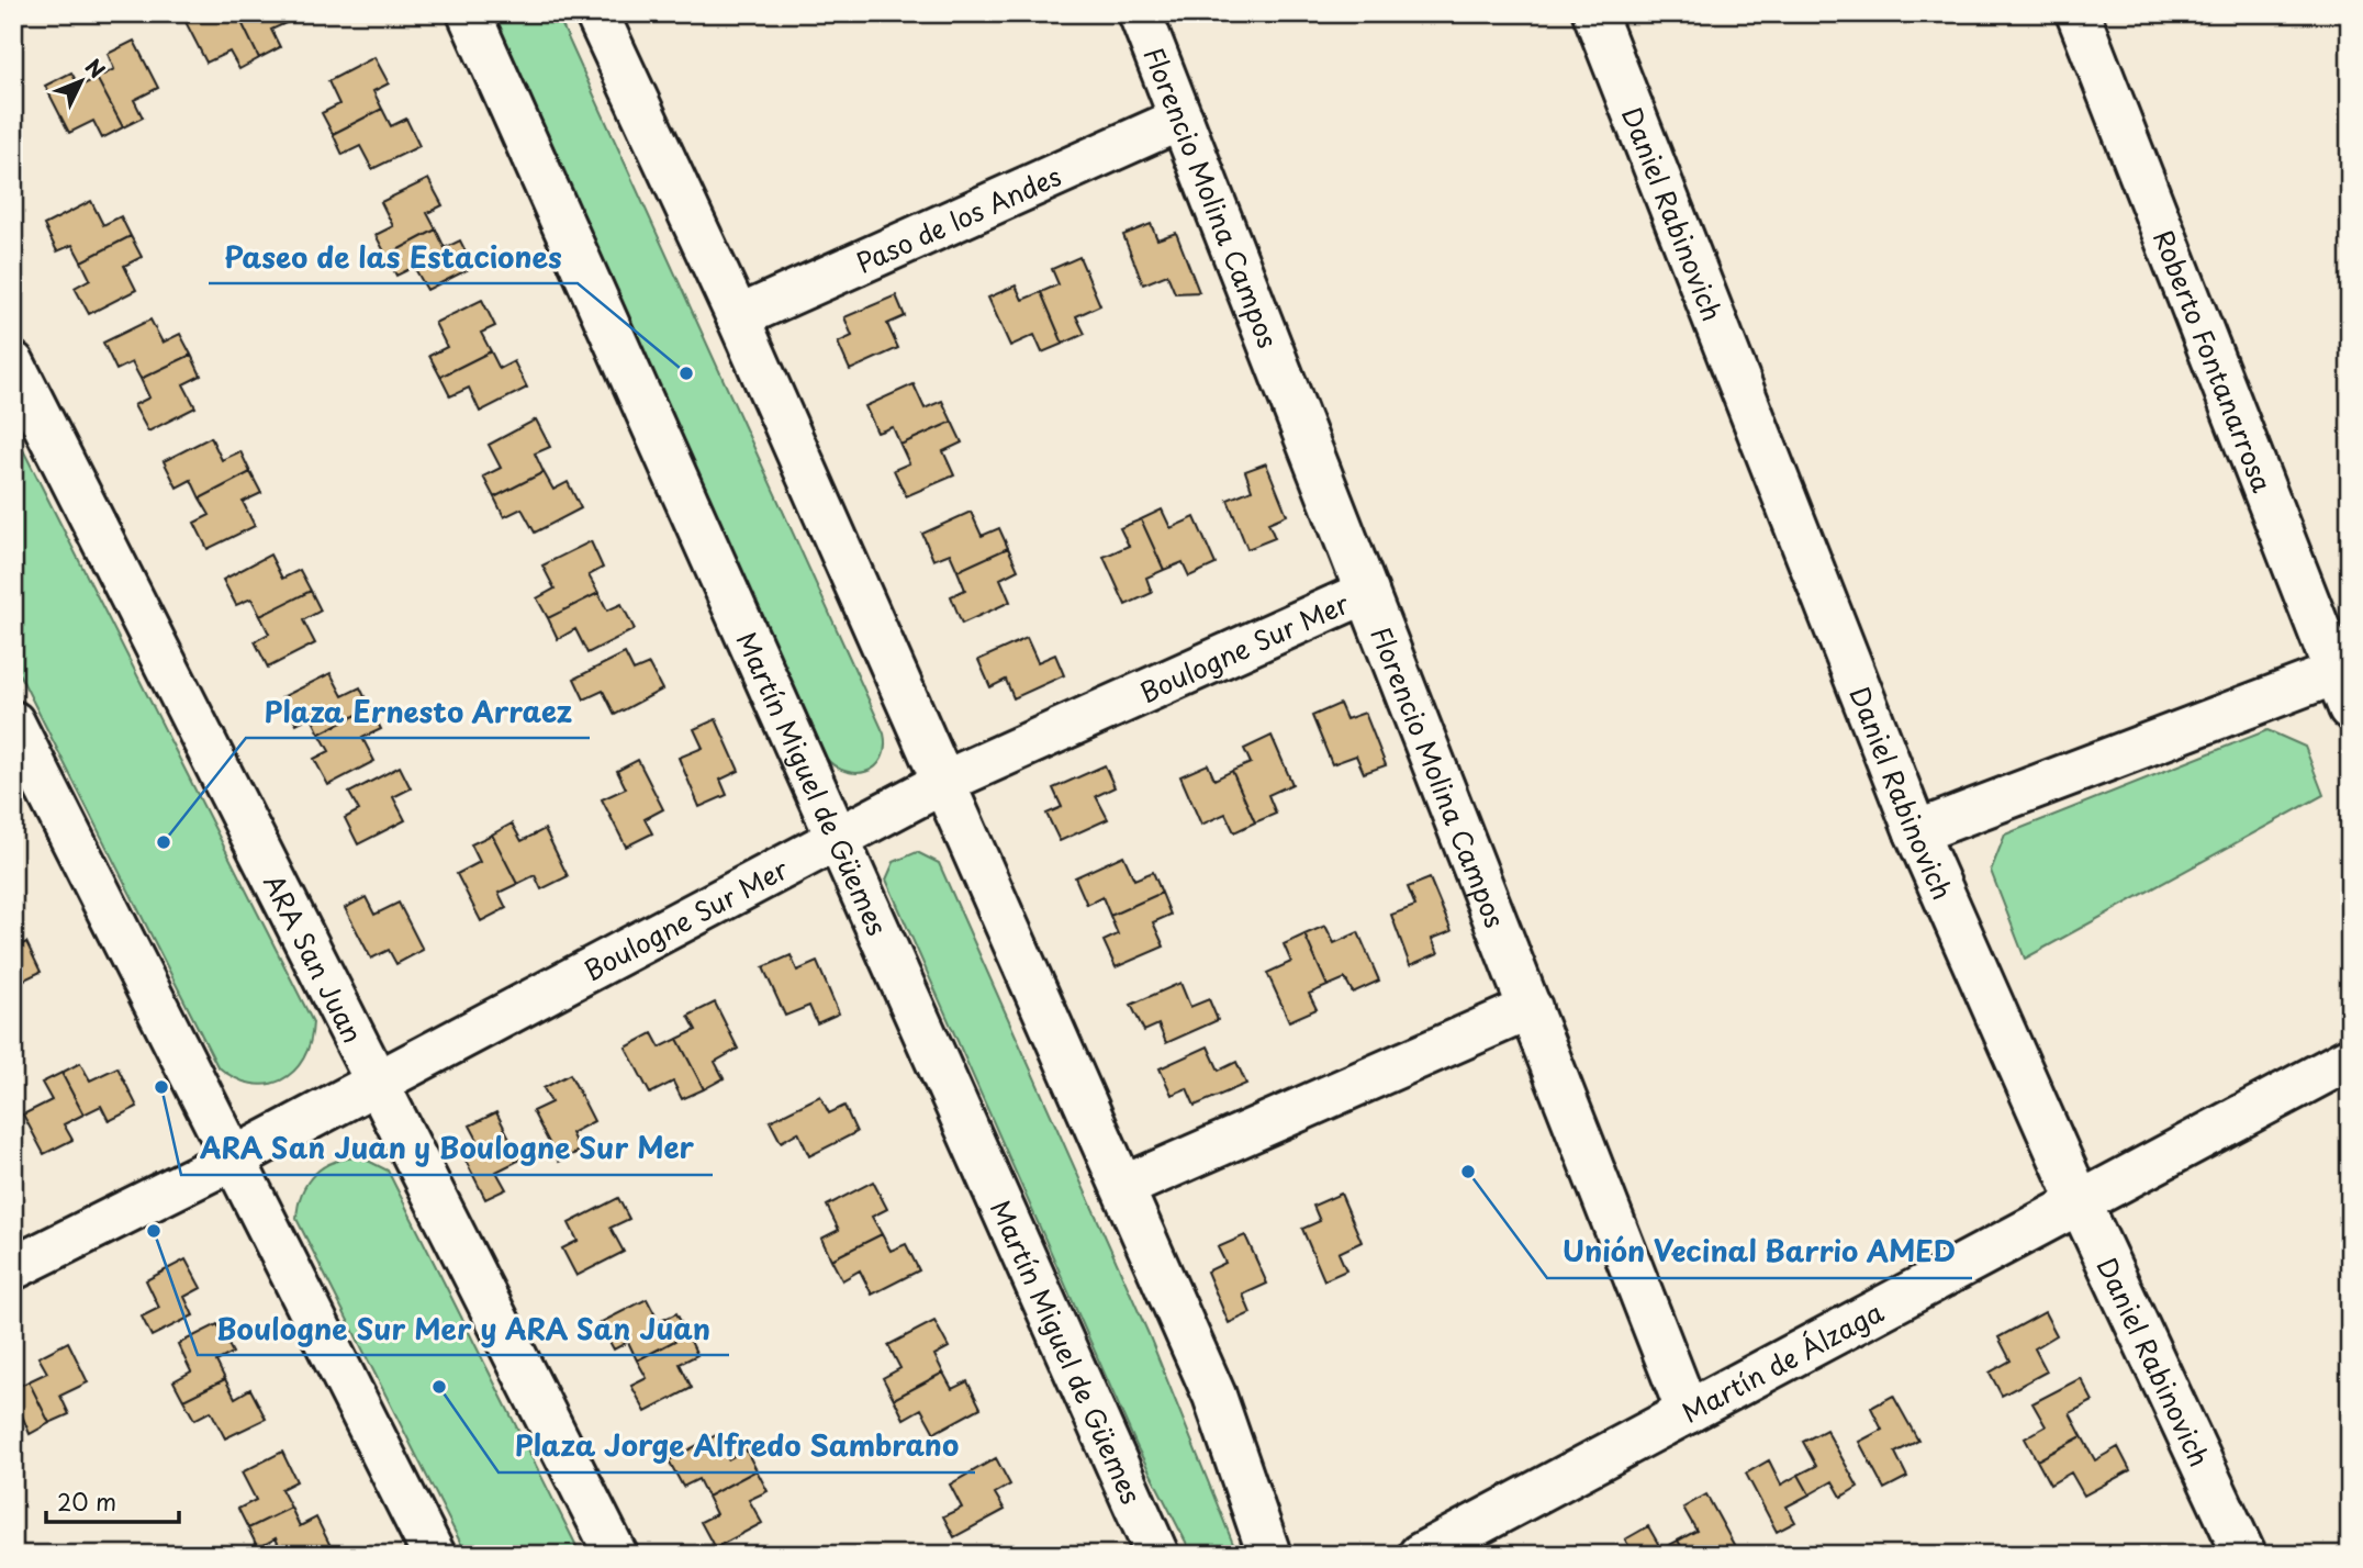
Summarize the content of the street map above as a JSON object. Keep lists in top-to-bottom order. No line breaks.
{"streets":{"street":["Florencio Molina Campos","Daniel Rabinovich","Paso de los Andes","Roberto Fontanarrosa","Boulogne Sur Mer","Martín Miguel de Güemes","ARA San Juan","Martín de Álzaga"]},"crossings":[["Florencio Molina Campos","Paso de los Andes"],["Florencio Molina Campos","Boulogne Sur Mer"],["Florencio Molina Campos","Martín de Álzaga"],["Daniel Rabinovich","Martín de Álzaga"],["Boulogne Sur Mer","Martín Miguel de Güemes"],["Boulogne Sur Mer","ARA San Juan"]],"places":["Paseo de las Estaciones","Plaza Ernesto Arraez","ARA San Juan y Boulogne Sur Mer","Unión Vecinal Barrio AMED","Boulogne Sur Mer y ARA San Juan","Plaza Jorge Alfredo Sambrano"],"scale_bar":"20 m","north":"top right"}
